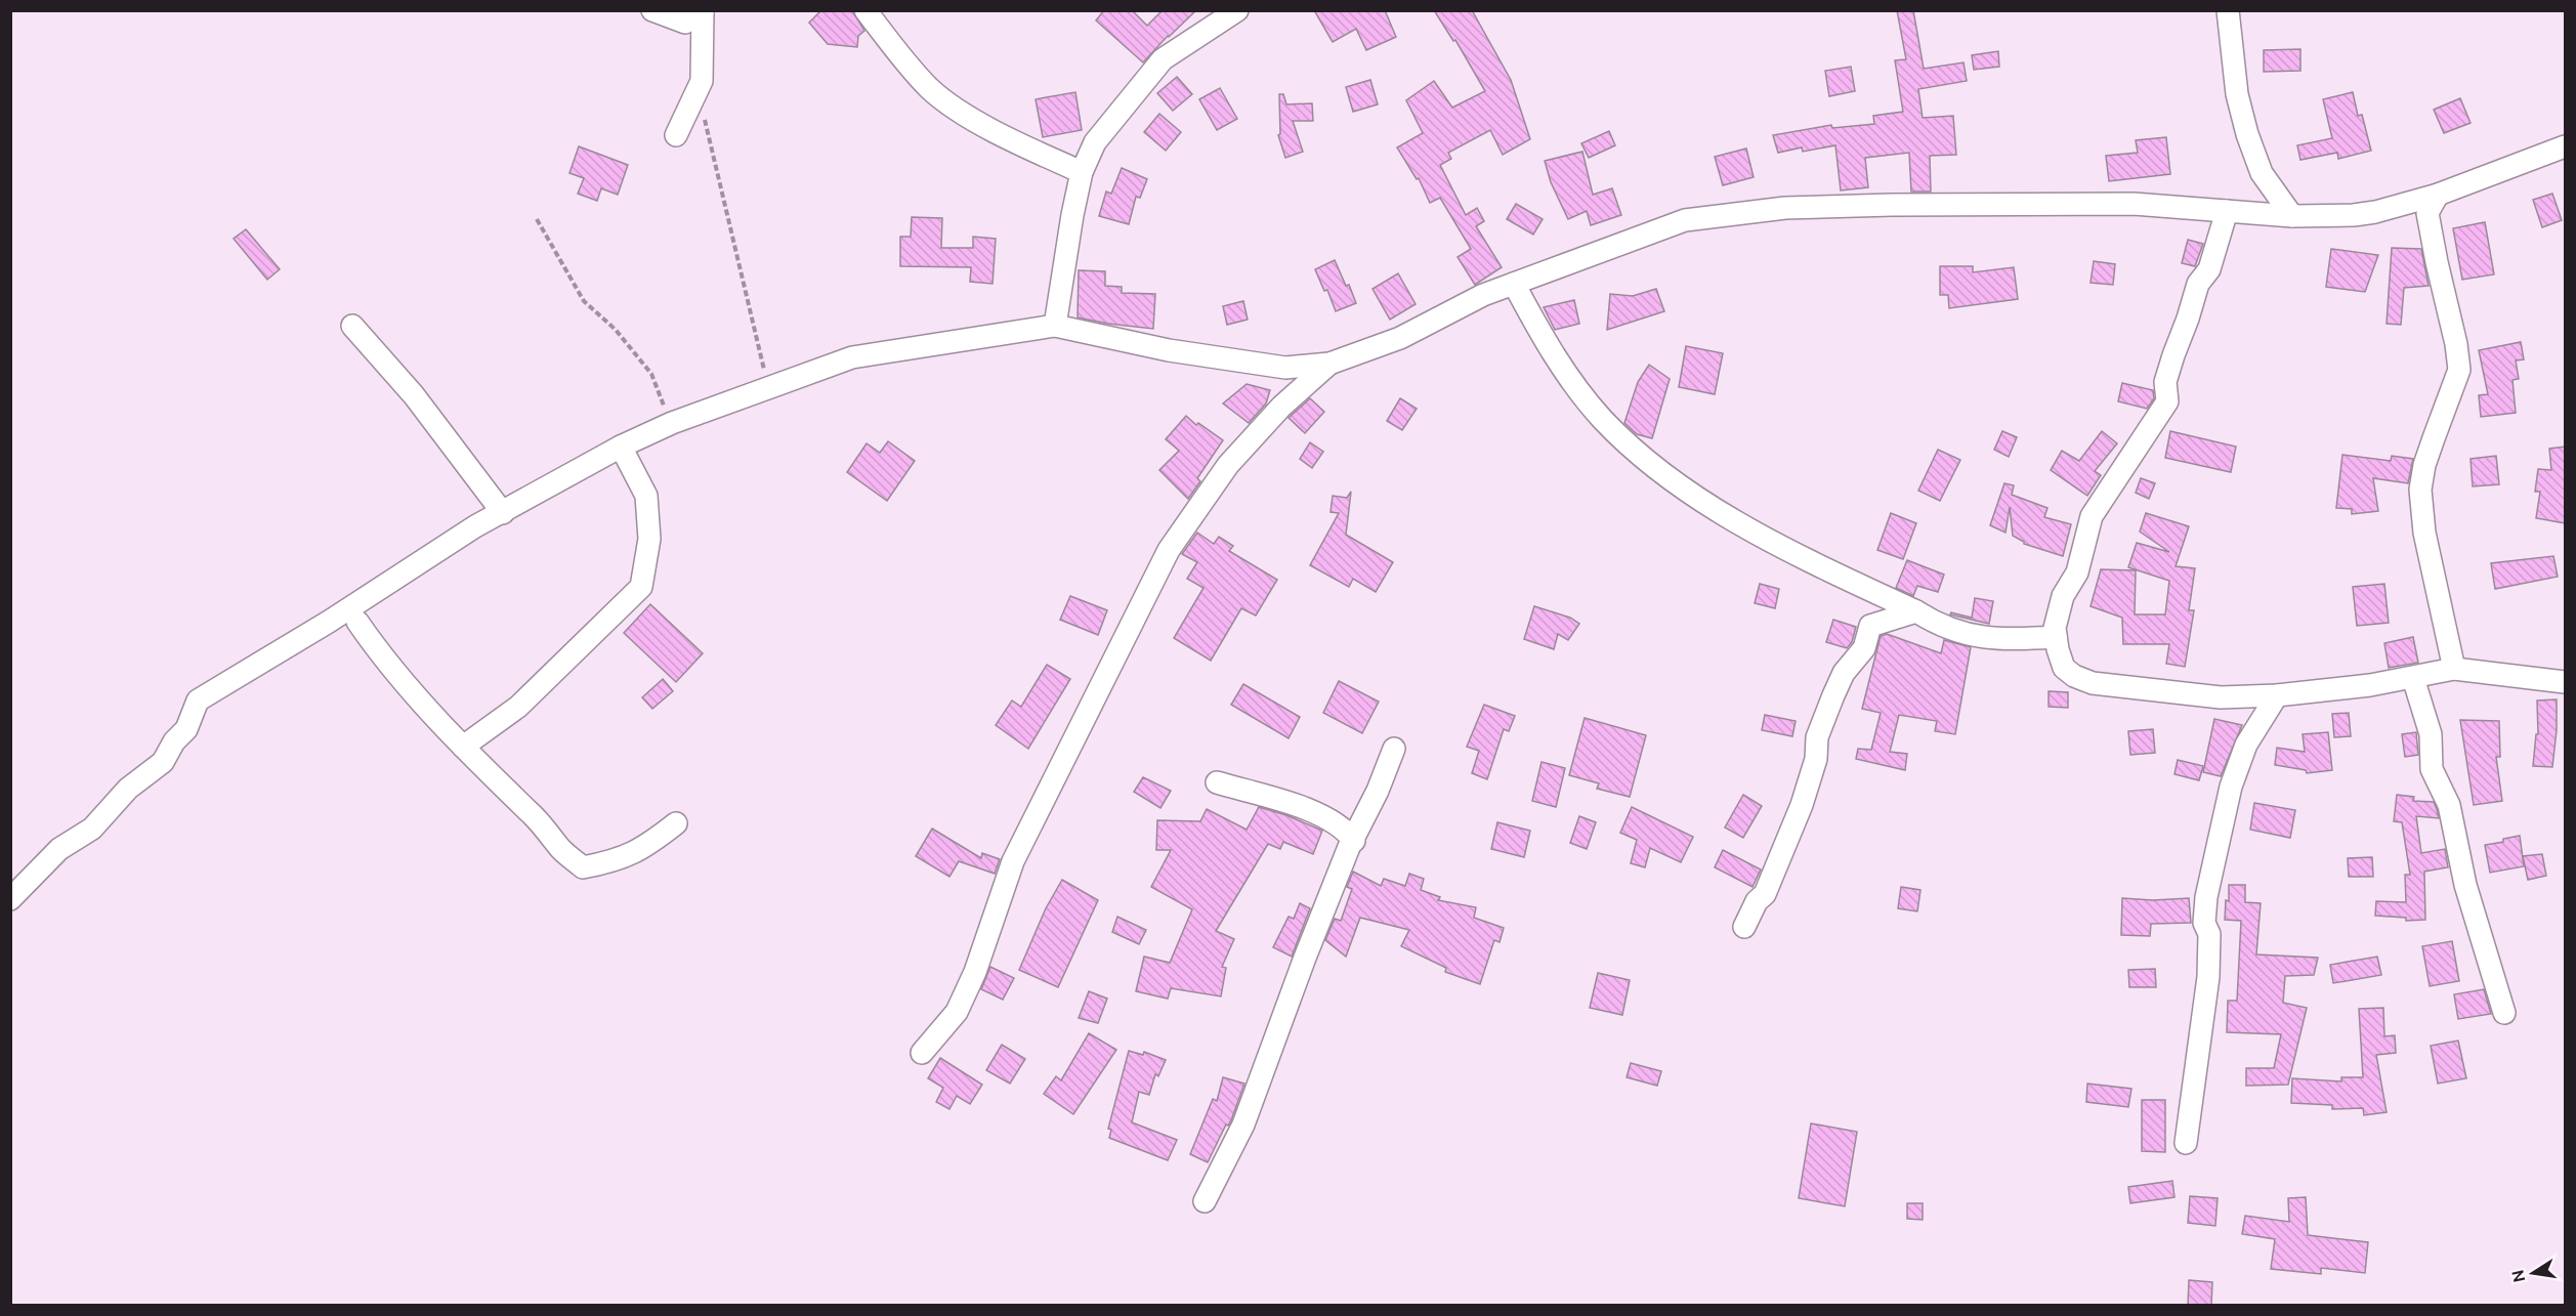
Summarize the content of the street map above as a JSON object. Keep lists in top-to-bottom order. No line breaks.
{"north":"left"}
